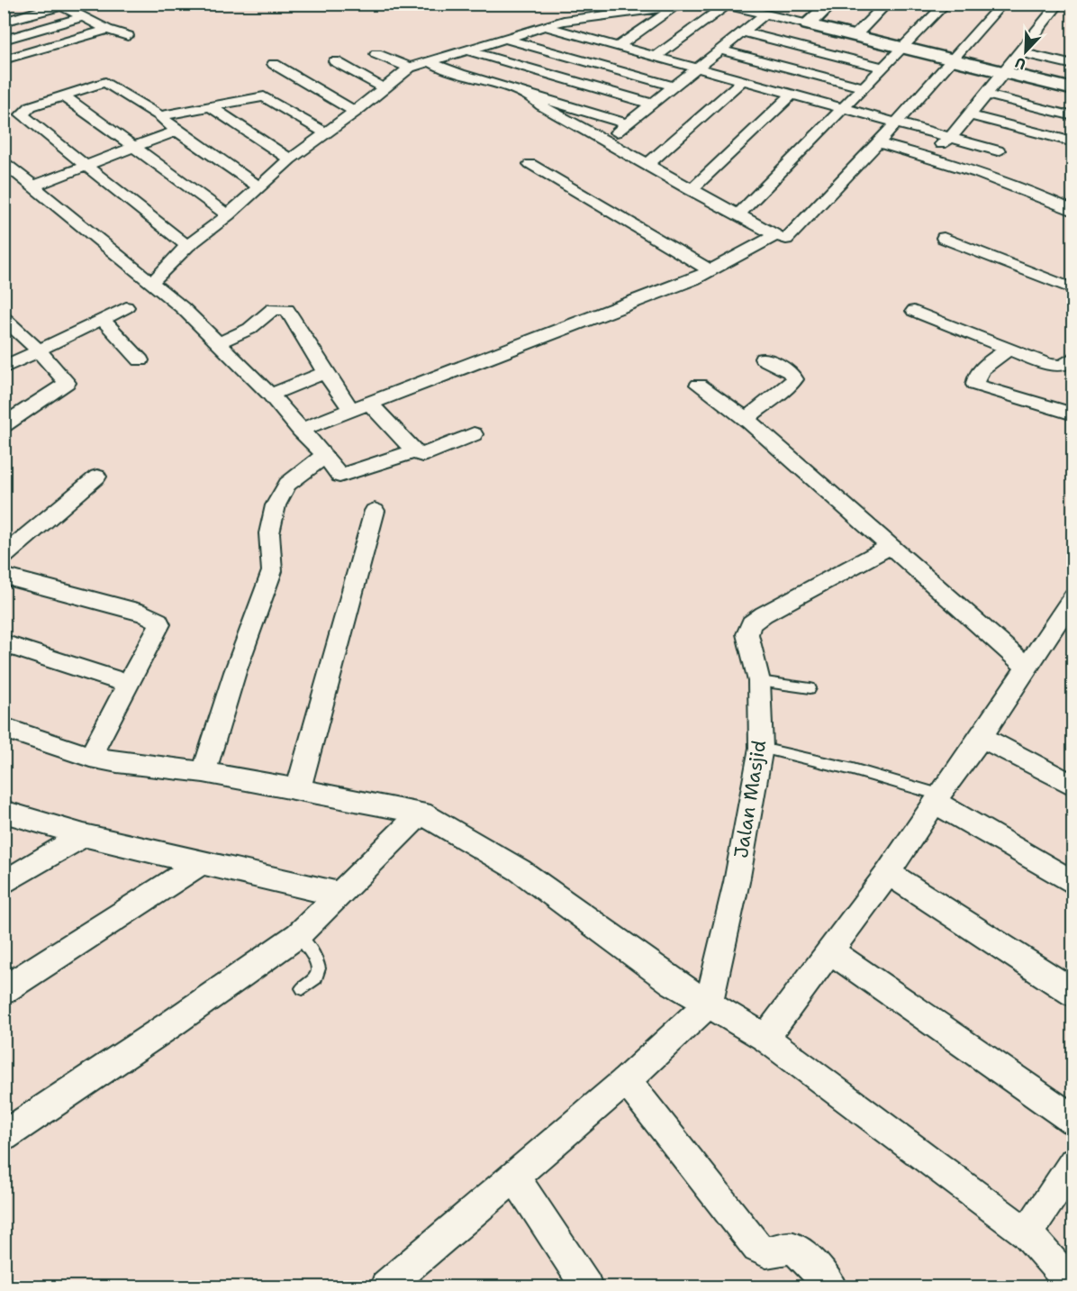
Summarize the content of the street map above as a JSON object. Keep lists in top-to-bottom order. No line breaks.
{"streets":{"street":["Jalan Masjid"]},"north":"bottom left"}
